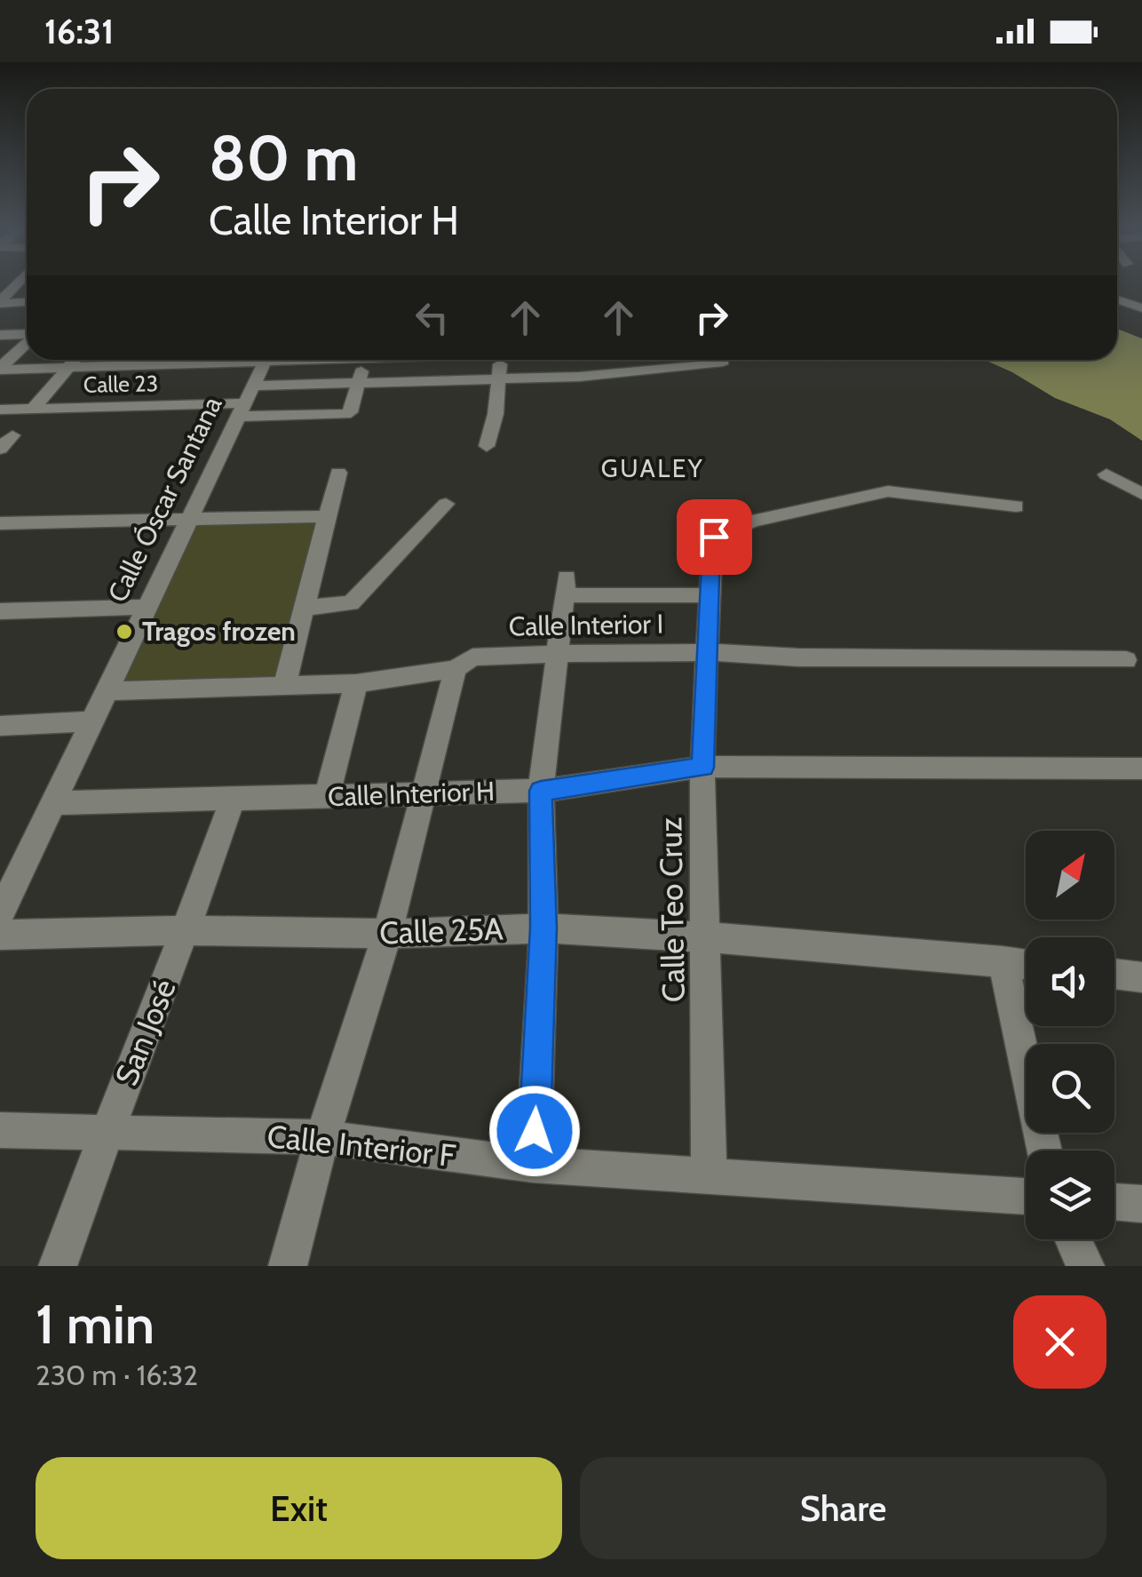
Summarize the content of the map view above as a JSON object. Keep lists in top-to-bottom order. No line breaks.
{"streets":{"street":["Calle 23","Calle Óscar Santana","Calle Interior I","Calle Interior H","Calle Teo Cruz","Calle 25A","San José","Calle Interior F"]},"crossings":[["Calle 23","Calle Óscar Santana"],["Calle Óscar Santana","Calle Interior I"],["Calle Óscar Santana","Calle Interior H"],["Calle Interior I","Calle Teo Cruz"],["Calle Interior H","Calle Teo Cruz"],["Calle Interior H","San José"],["Calle Teo Cruz","Calle 25A"],["Calle Teo Cruz","Calle Interior F"],["Calle 25A","San José"],["San José","Calle Interior F"]],"districts":["GUALEY"],"places":["Tragos frozen"],"north":"top right","page":{"status":"16:31","turn":["80 m","Calle Interior H"],"heading":["1 min","230 m · 16:32"],"buttons":["Exit","Share"]}}
